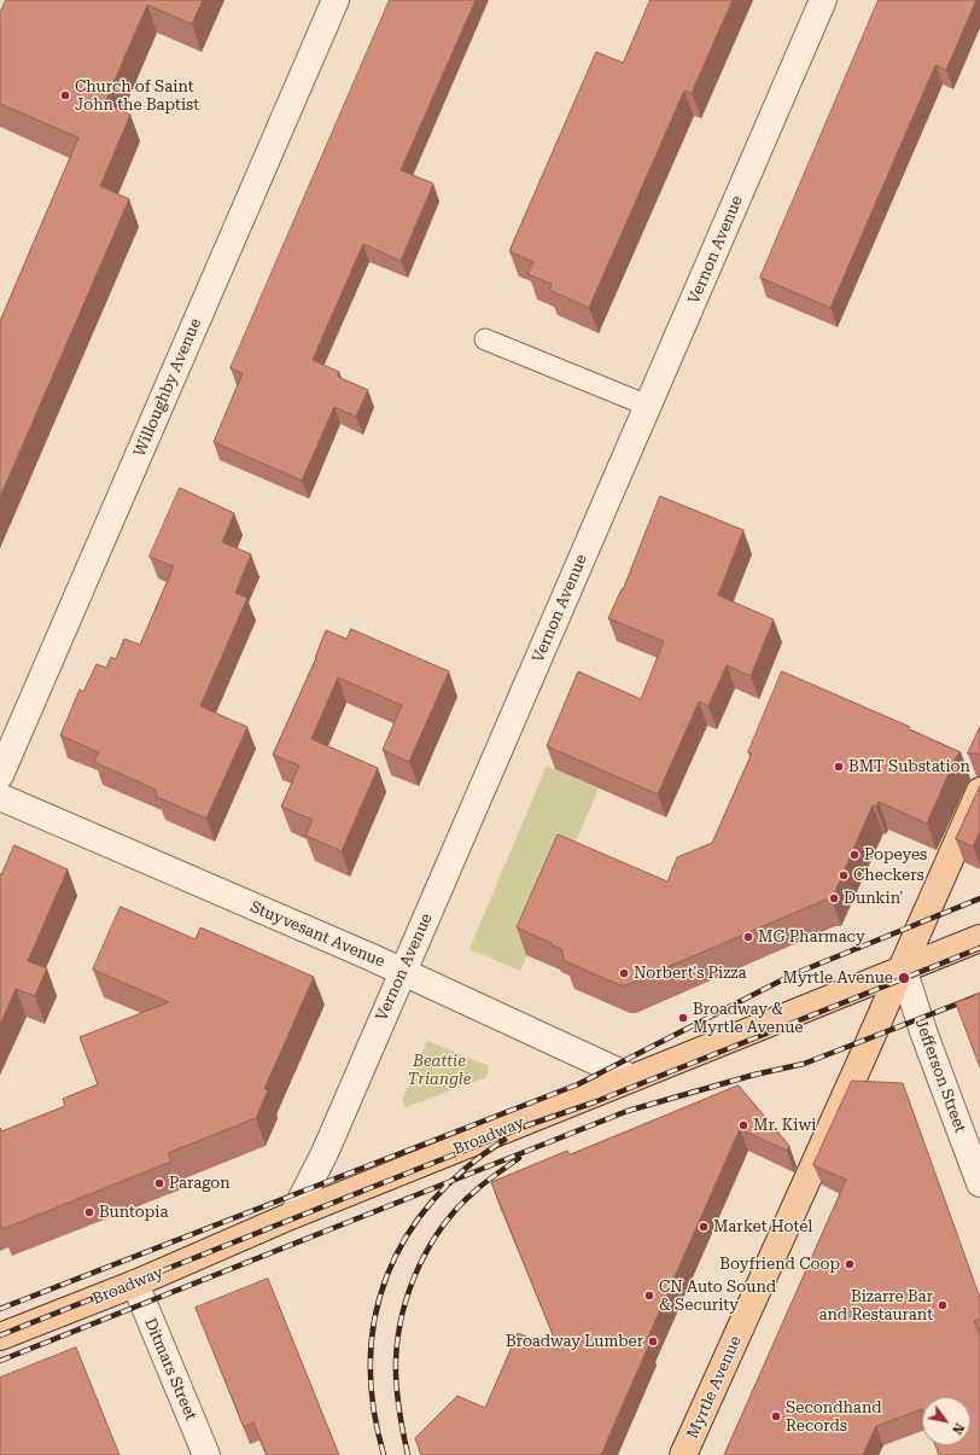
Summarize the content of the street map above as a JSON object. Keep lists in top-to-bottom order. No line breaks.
{"streets":{"main road":["Broadway","Myrtle Avenue"],"street":["Vernon Avenue","Willoughby Avenue","Stuyvesant Avenue","Jefferson Street","Ditmars Street"]},"crossings":[["Vernon Avenue","Stuyvesant Avenue"],["Vernon Avenue","Broadway"],["Stuyvesant Avenue","Broadway"],["Jefferson Street","Broadway"],["Jefferson Street","Myrtle Avenue"],["Broadway","Ditmars Street"],["Broadway","Myrtle Avenue"]],"parks":["Beattie Triangle"],"places":["Church of Saint John the Baptist","BMT Substation","Popeyes","Checkers","Dunkin'","MG Pharmacy","Norbert's Pizza","Myrtle Avenue","Broadway & Myrtle Avenue","Mr. Kiwi","Paragon","Buntopia","Market Hotel","Boyfriend Coop","CN Auto Sound & Security","Bizarre Bar and Restaurant","Broadway Lumber","Secondhand Records"],"north":"bottom right"}
